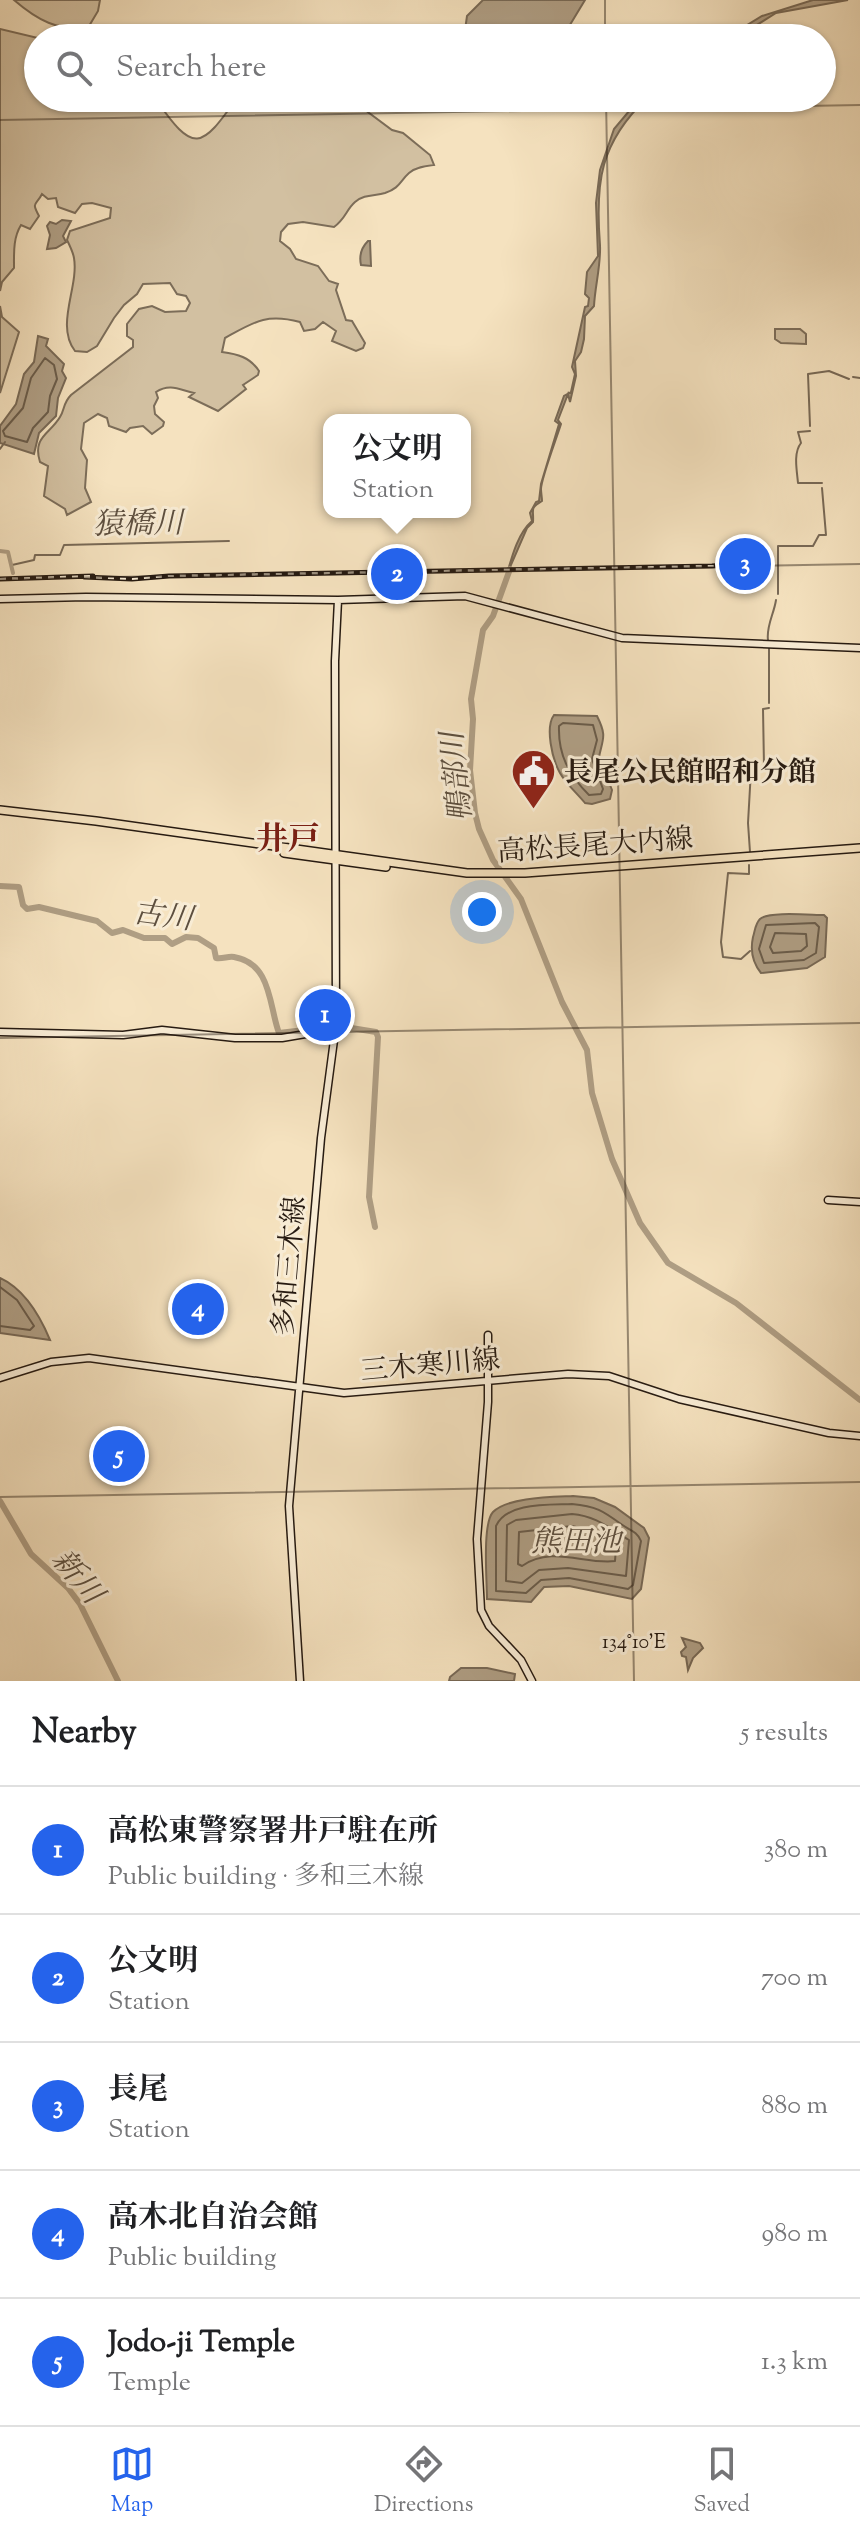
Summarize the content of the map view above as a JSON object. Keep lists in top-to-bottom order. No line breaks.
{"streets":{"main road":["高松長尾大内線"],"street":["多和三木線","三木寒川線"]},"crossings":[["高松長尾大内線","多和三木線"],["多和三木線","三木寒川線"]],"districts":["井戸"],"water":["猿橋川","鴨部川","古川","熊田池","新川"],"places":{"public building":["長尾公民館昭和分館"]},"page":{"search":"Search here","popup":["公文明","Station"],"pins":["3","2","1","4","5"],"heading":["Nearby","5 results"],"list":[{"mark":"1","name":"高松東警察署井戸駐在所","note":"Public building · 多和三木線","value":"380 m"},{"mark":"2","name":"公文明","note":"Station","value":"700 m"},{"mark":"3","name":"長尾","note":"Station","value":"880 m"},{"mark":"4","name":"高木北自治会館","note":"Public building","value":"980 m"},{"mark":"5","name":"Jodo-ji Temple","note":"Temple","value":"1.3 km"}],"nav":["Map","Directions","Saved"]},"coordinates":["134°10'E"]}
